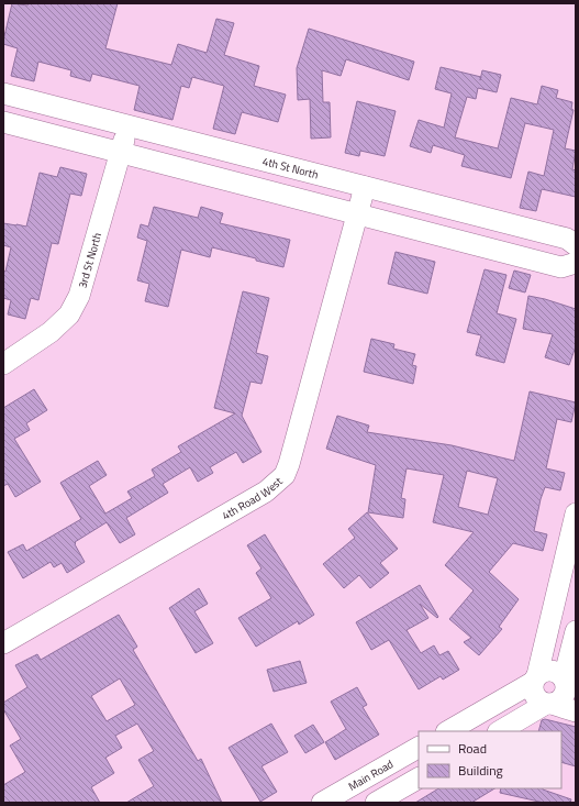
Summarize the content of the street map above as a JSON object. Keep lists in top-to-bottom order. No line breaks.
{"streets":{"street":["4th St North","3rd St North","4th Road West","Main Road"]},"crossings":[["4th St North","3rd St North"],["4th St North","4th Road West"]],"legend":["Road","Building"]}
